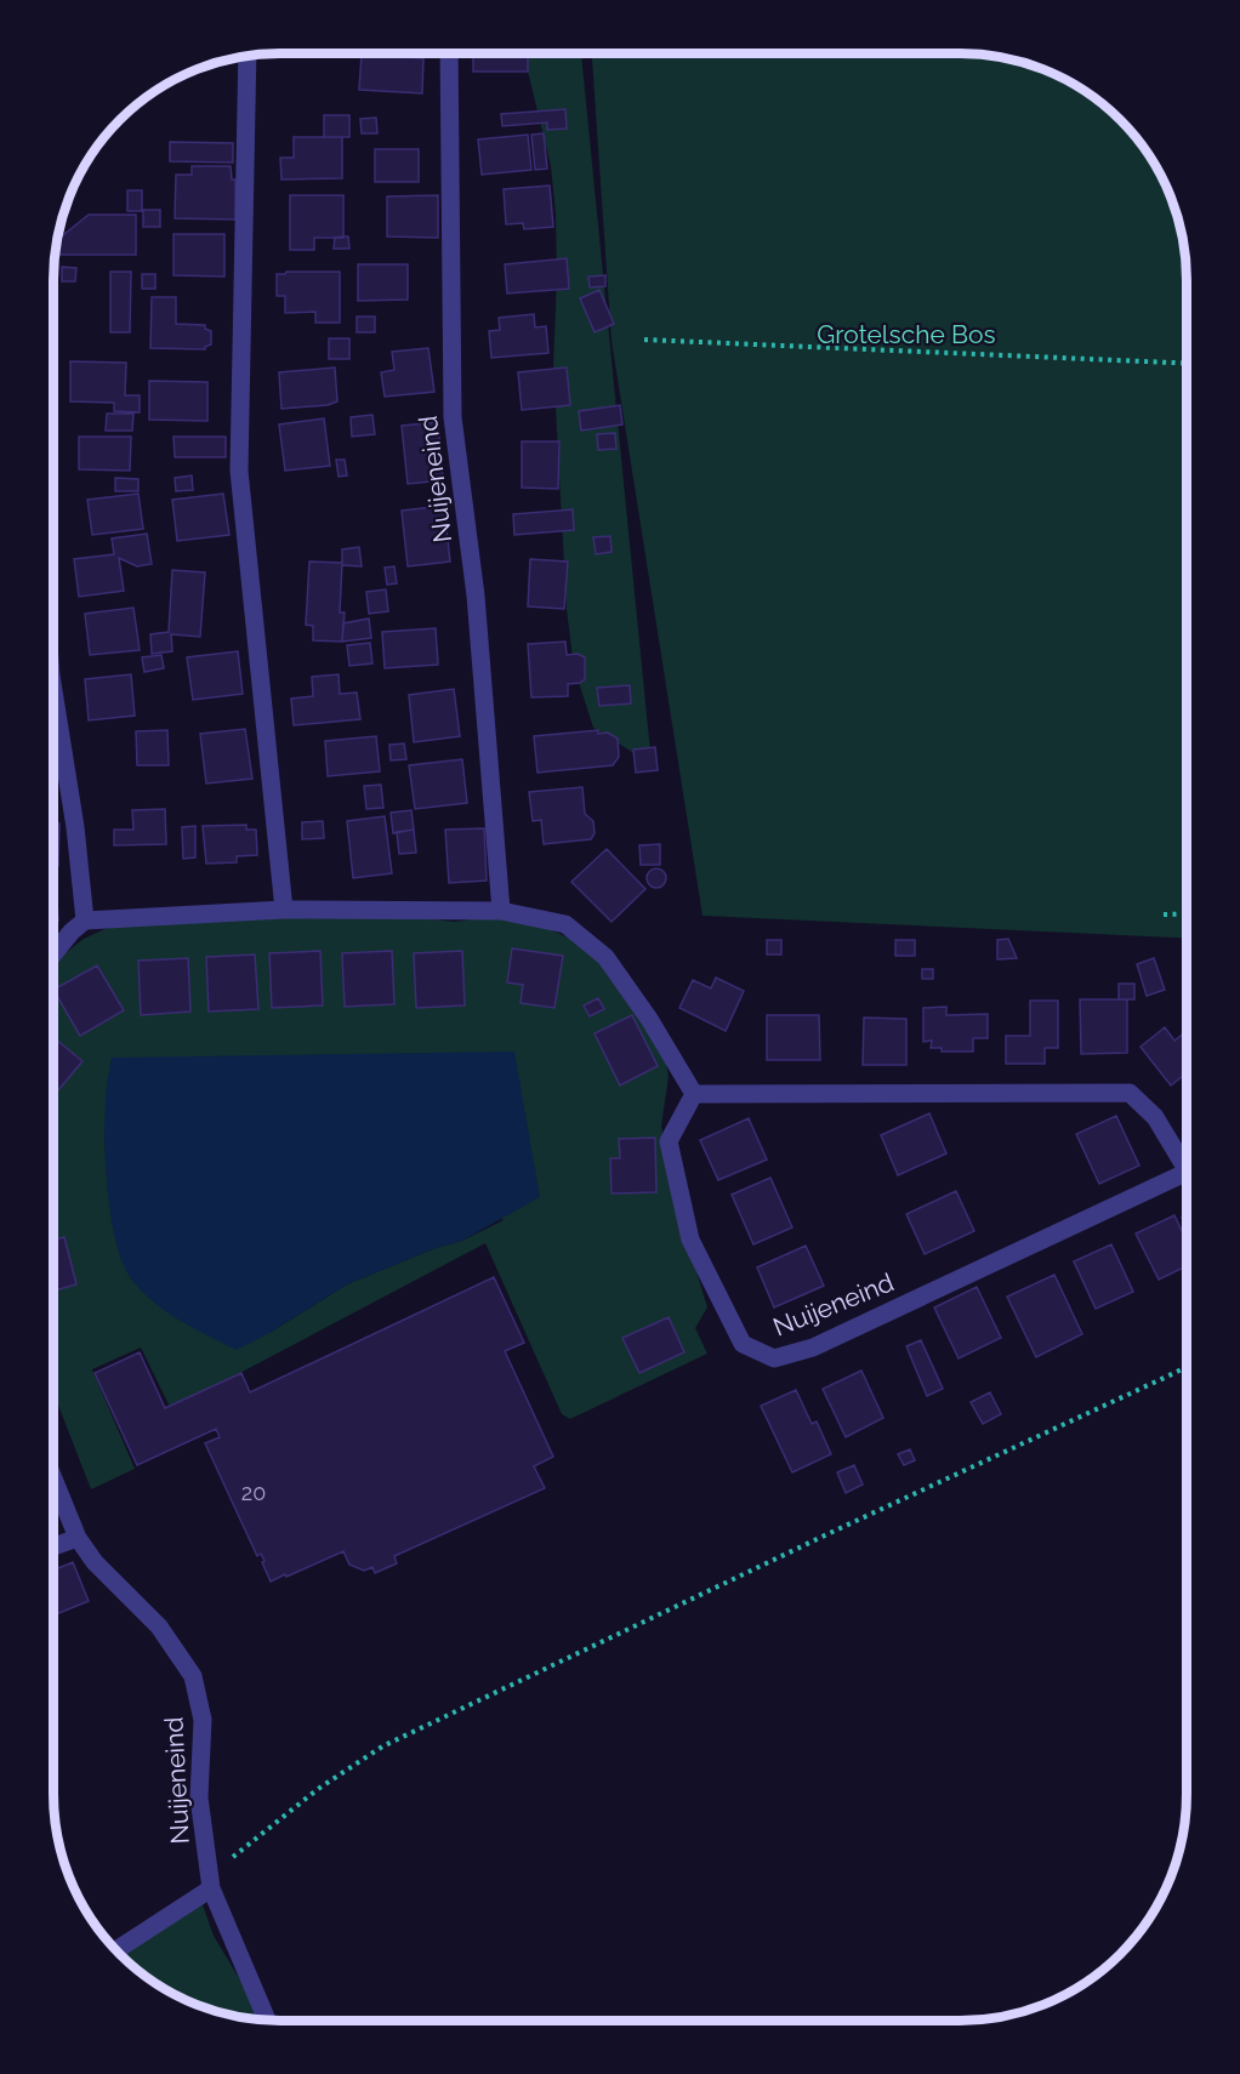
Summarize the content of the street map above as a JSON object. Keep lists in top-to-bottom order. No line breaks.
{"streets":{"street":["Nuijeneind"]},"parks":["Grotelsche Bos"],"house_numbers":["20"]}
